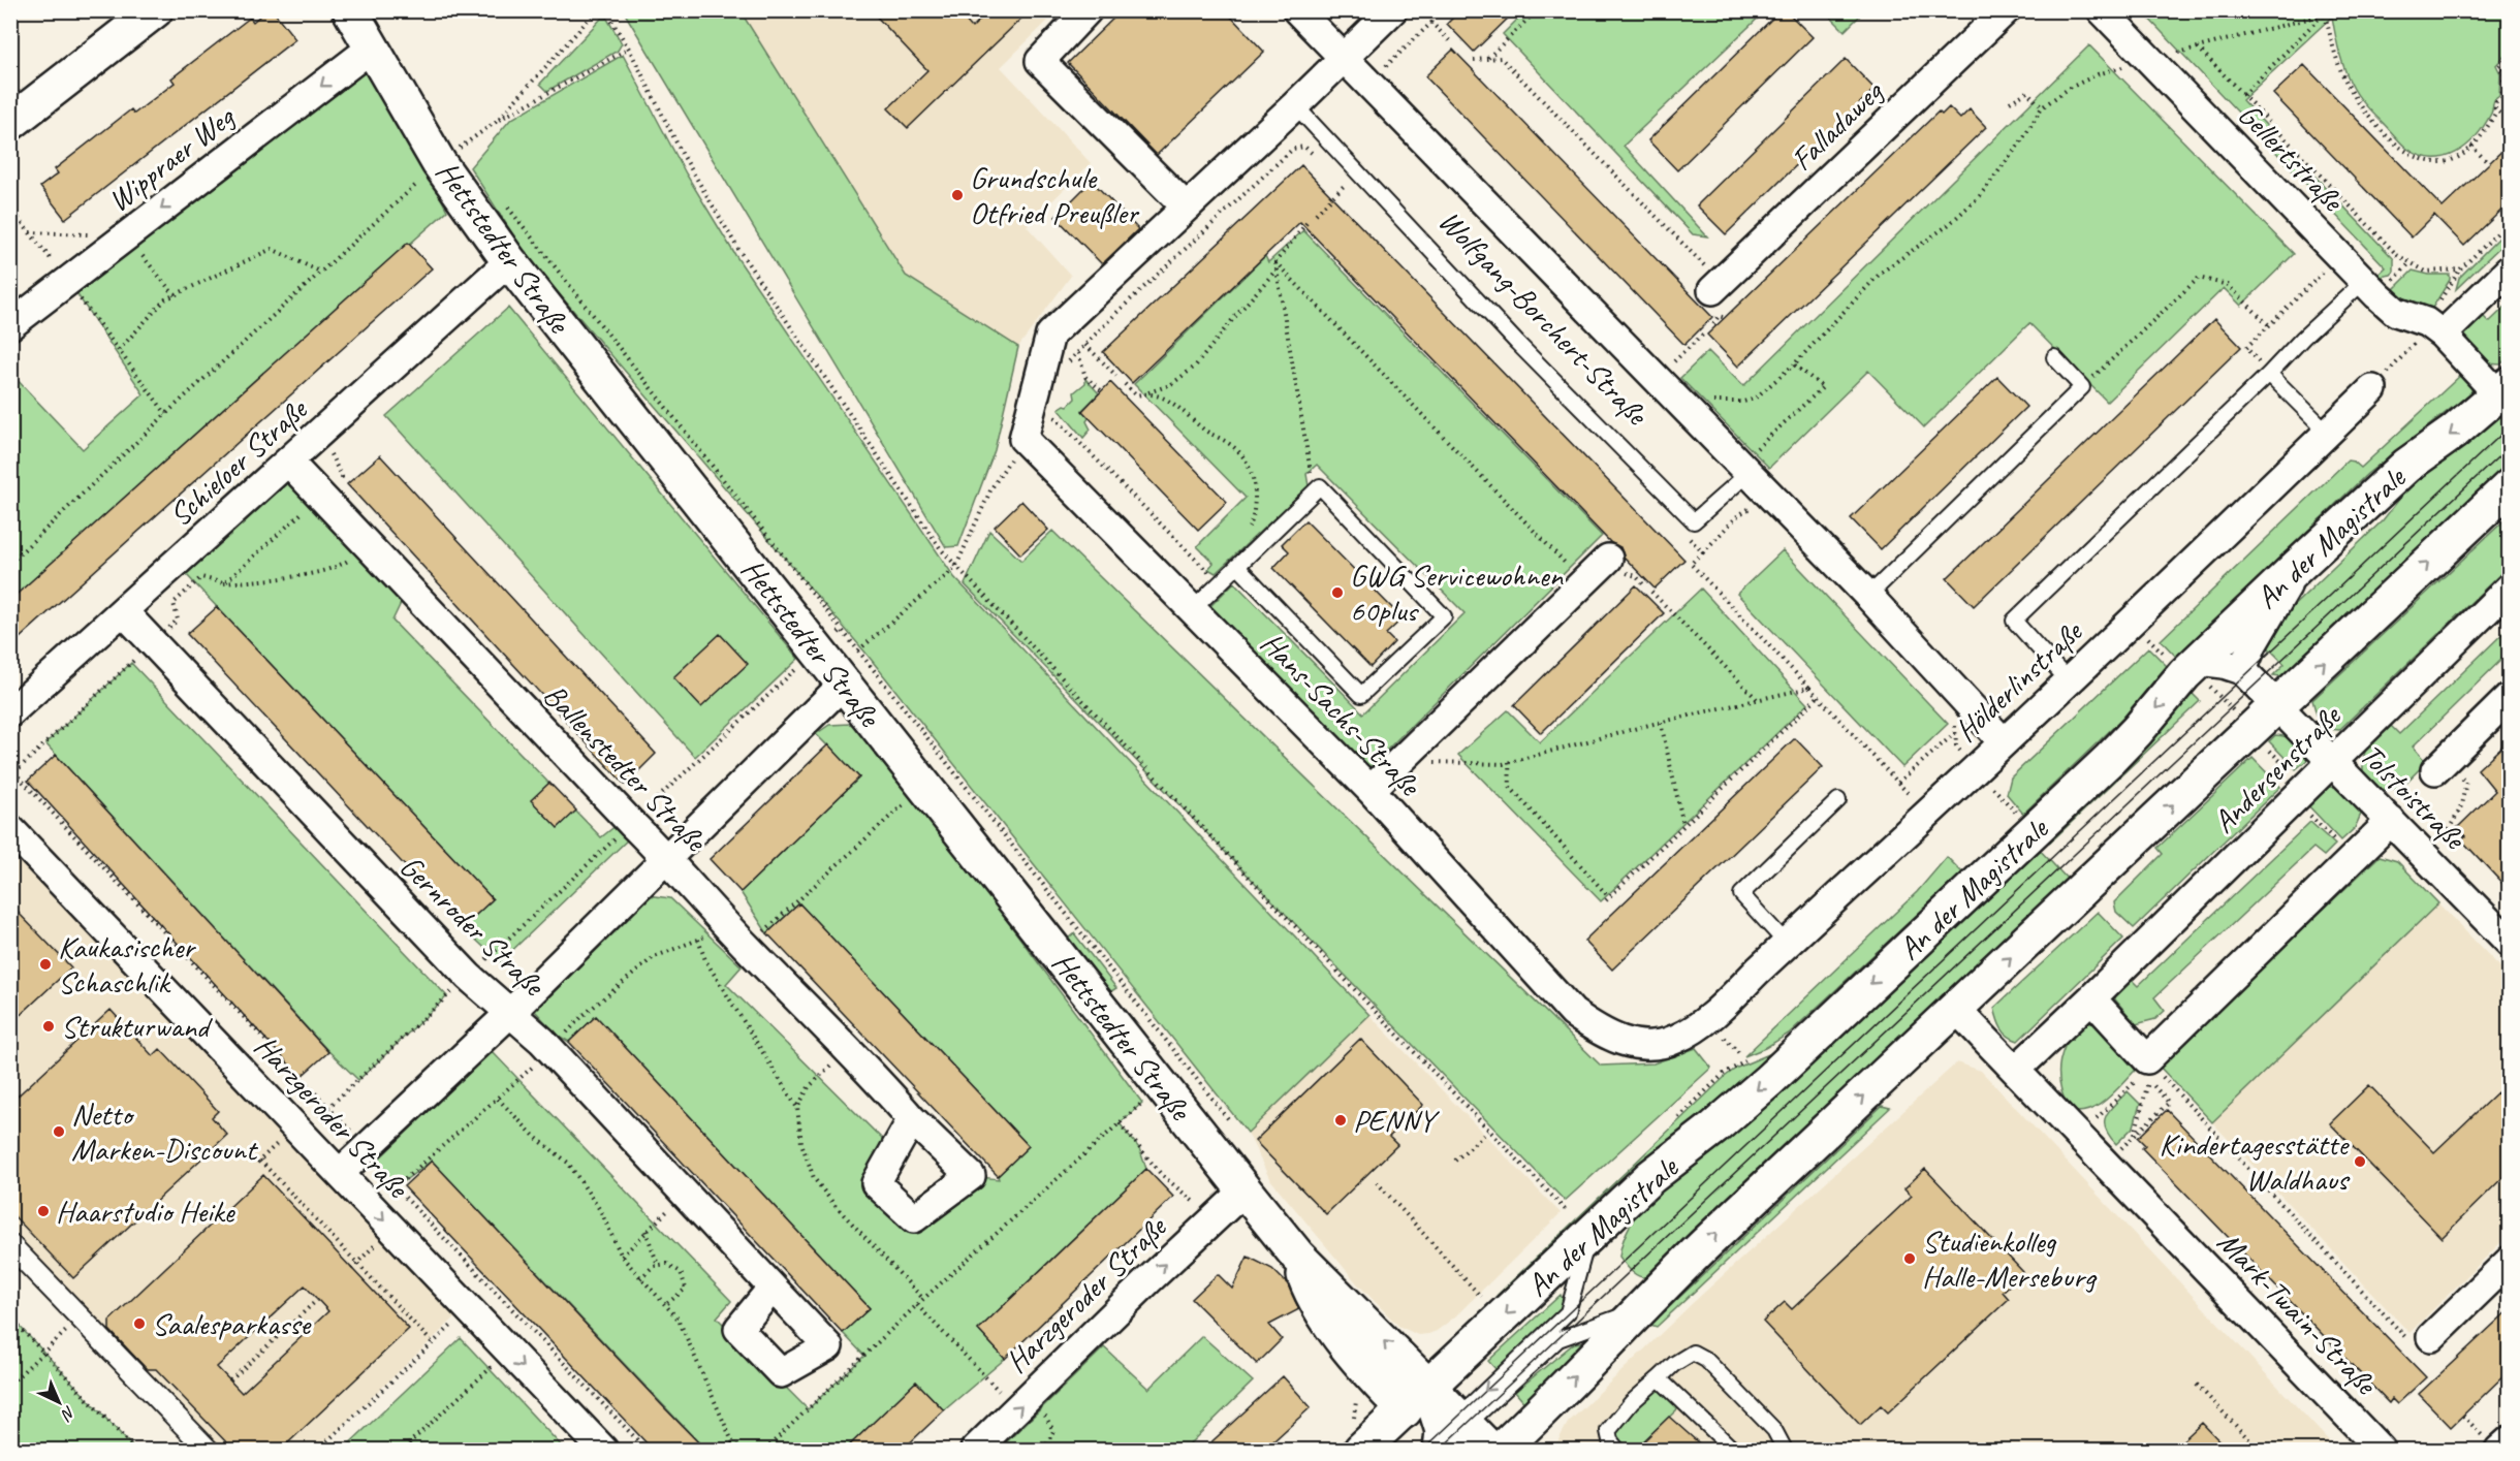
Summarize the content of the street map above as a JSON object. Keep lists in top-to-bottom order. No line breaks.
{"streets":{"main road":["Hettstedter Straße","An der Magistrale"],"street":["Falladaweg","Gellertstraße","Wippraer Weg","Wolfgang-Borchert-Straße","Schieloer Straße","Hölderlinstraße","Hans-Sachs-Straße","Ballenstedter Straße","Andersenstraße","Tolstoistraße","Gernroder Straße","Harzgeroder Straße","Mark-Twain-Straße"]},"crossings":[["Gellertstraße","An der Magistrale"],["Wippraer Weg","Hettstedter Straße"],["Hettstedter Straße","Schieloer Straße"],["Hettstedter Straße","An der Magistrale"],["Hettstedter Straße","Harzgeroder Straße"],["Wolfgang-Borchert-Straße","Hölderlinstraße"],["Schieloer Straße","Ballenstedter Straße"],["Schieloer Straße","Gernroder Straße"],["Hölderlinstraße","Hans-Sachs-Straße"],["Andersenstraße","Tolstoistraße"],["Andersenstraße","Mark-Twain-Straße"]],"one_way":["Wippraer Weg"],"places":["Grundschule Otfried Preußler","GWG Servicewohnen 60plus","Kaukasischer Schaschlik","Strukturwand","PENNY","Netto Marken-Discount","Kindertagesstätte Waldhaus","Haarstudio Heike","Studienkolleg Halle-Merseburg","Saalesparkasse"],"north":"bottom right"}
